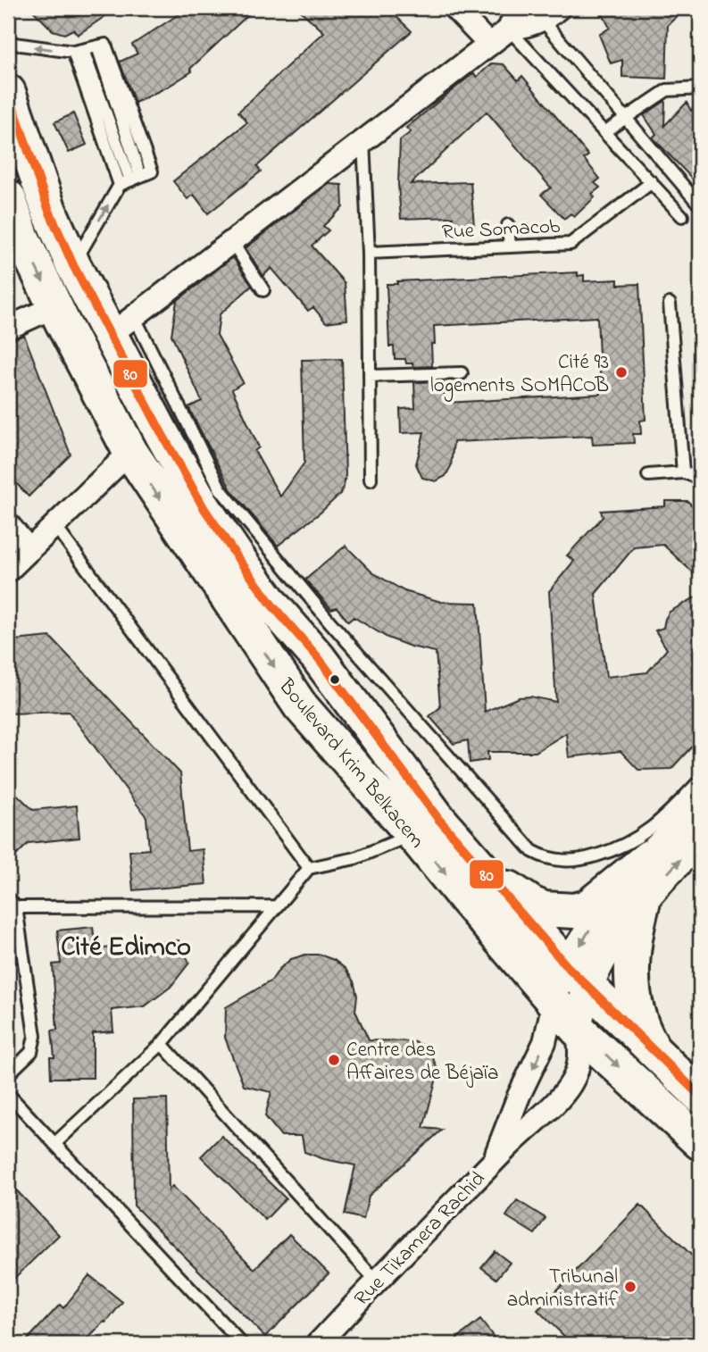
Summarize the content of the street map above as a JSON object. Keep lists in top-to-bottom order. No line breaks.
{"streets":{"main road":["Boulevard Krim Belkacem"],"street":["Rue Tikamera Rachid"],"lane":["Rue Somacob"]},"crossings":[["Boulevard Krim Belkacem","Rue Tikamera Rachid"]],"districts":["Cité Edimco"],"places":["Cité 93 logements SOMACOB","Centre des Affaires de Béjaïa","Tribunal administratif"],"lines":["transit line 80"]}
